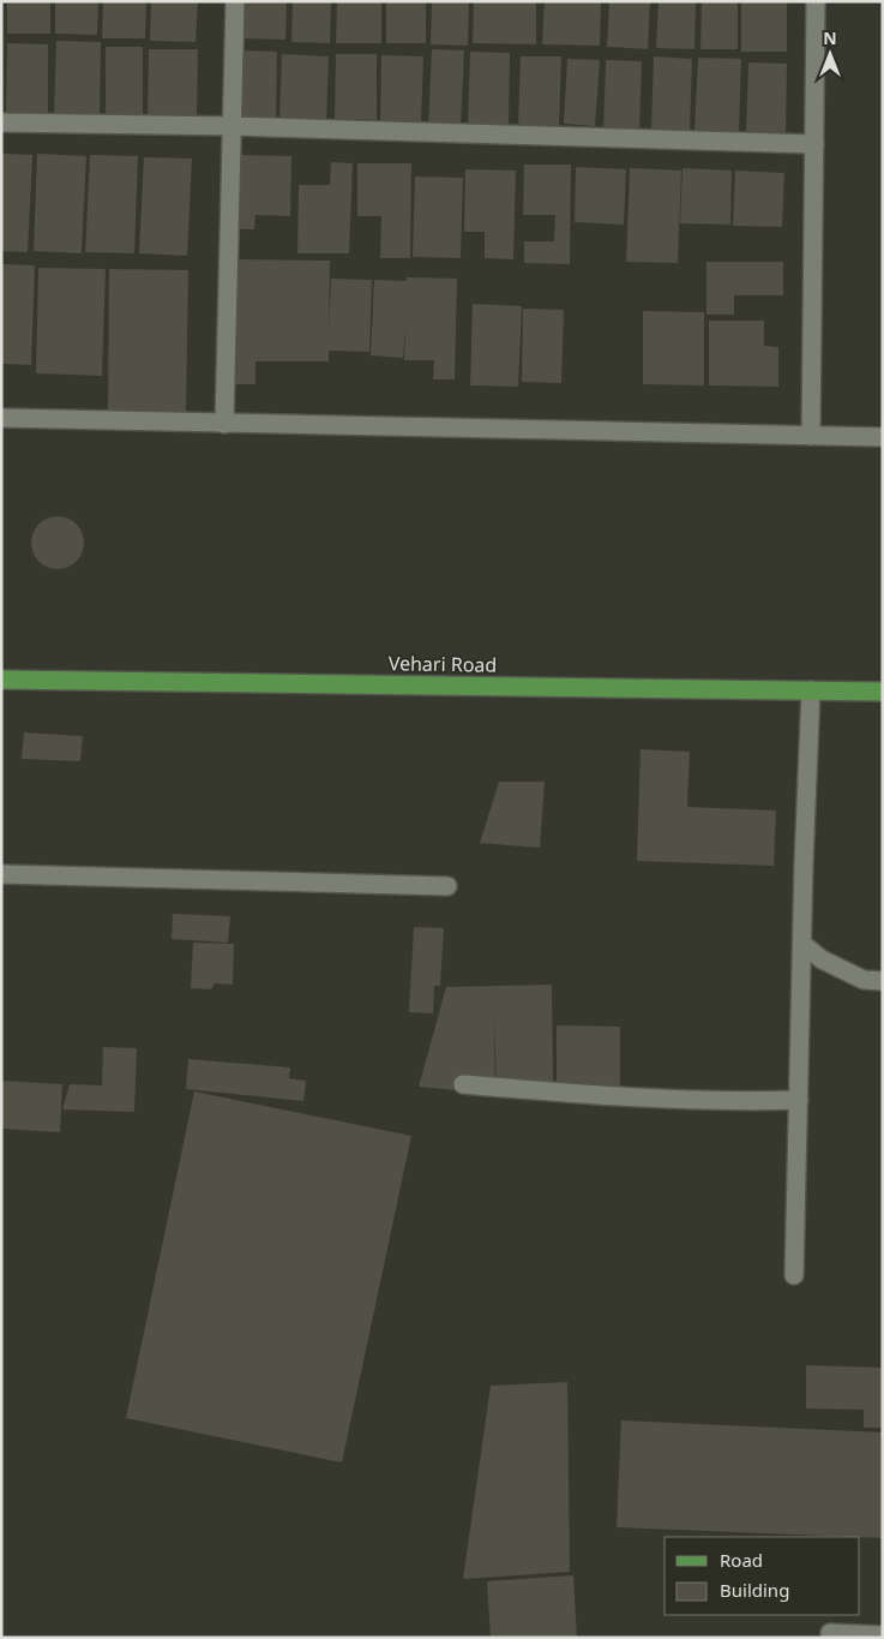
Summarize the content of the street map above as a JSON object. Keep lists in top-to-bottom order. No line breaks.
{"streets":{"main road":["Vehari Road"]},"legend":["Road","Building"],"north":"top"}
